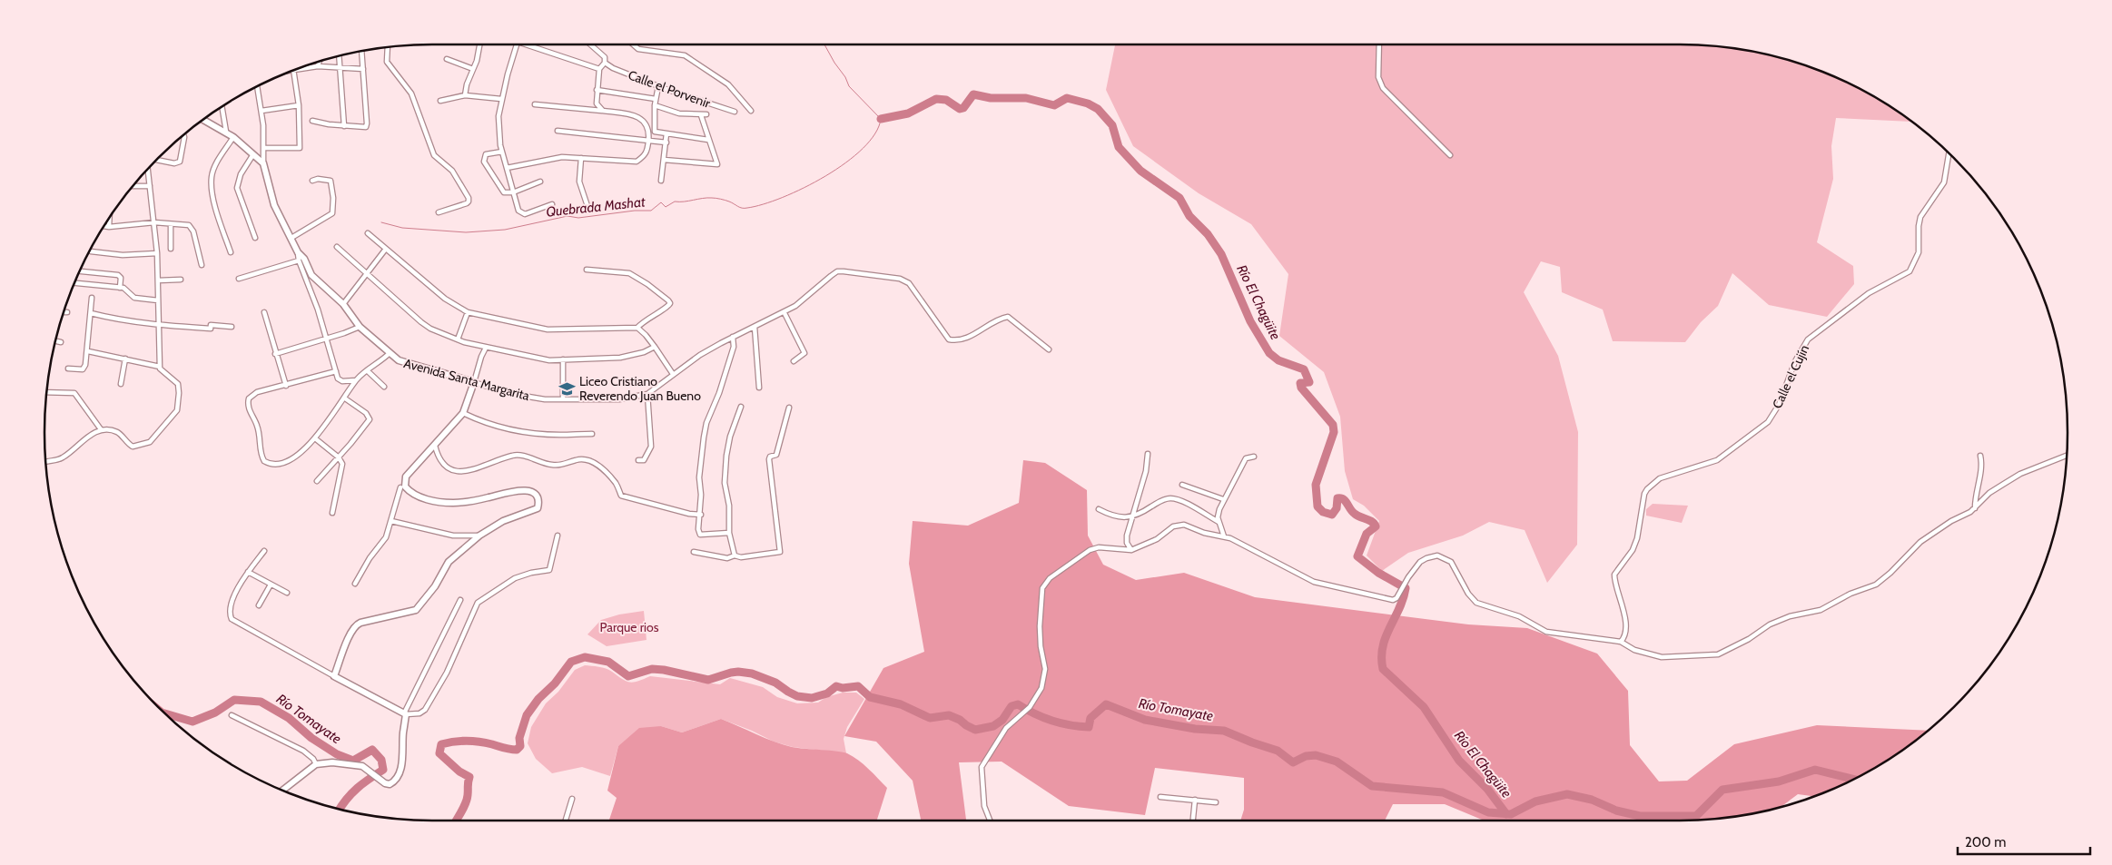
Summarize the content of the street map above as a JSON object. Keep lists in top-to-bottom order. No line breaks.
{"streets":{"street":["Calle el Porvenir","Calle el Cujín","Avenida Santa Margarita"]},"water":["Quebrada Mashat","Río El Chagüite","Río Tomayate"],"parks":["Parque rios"],"places":{"school or university":["Liceo Cristiano Reverendo Juan Bueno"]},"scale_bar":"200 m"}
